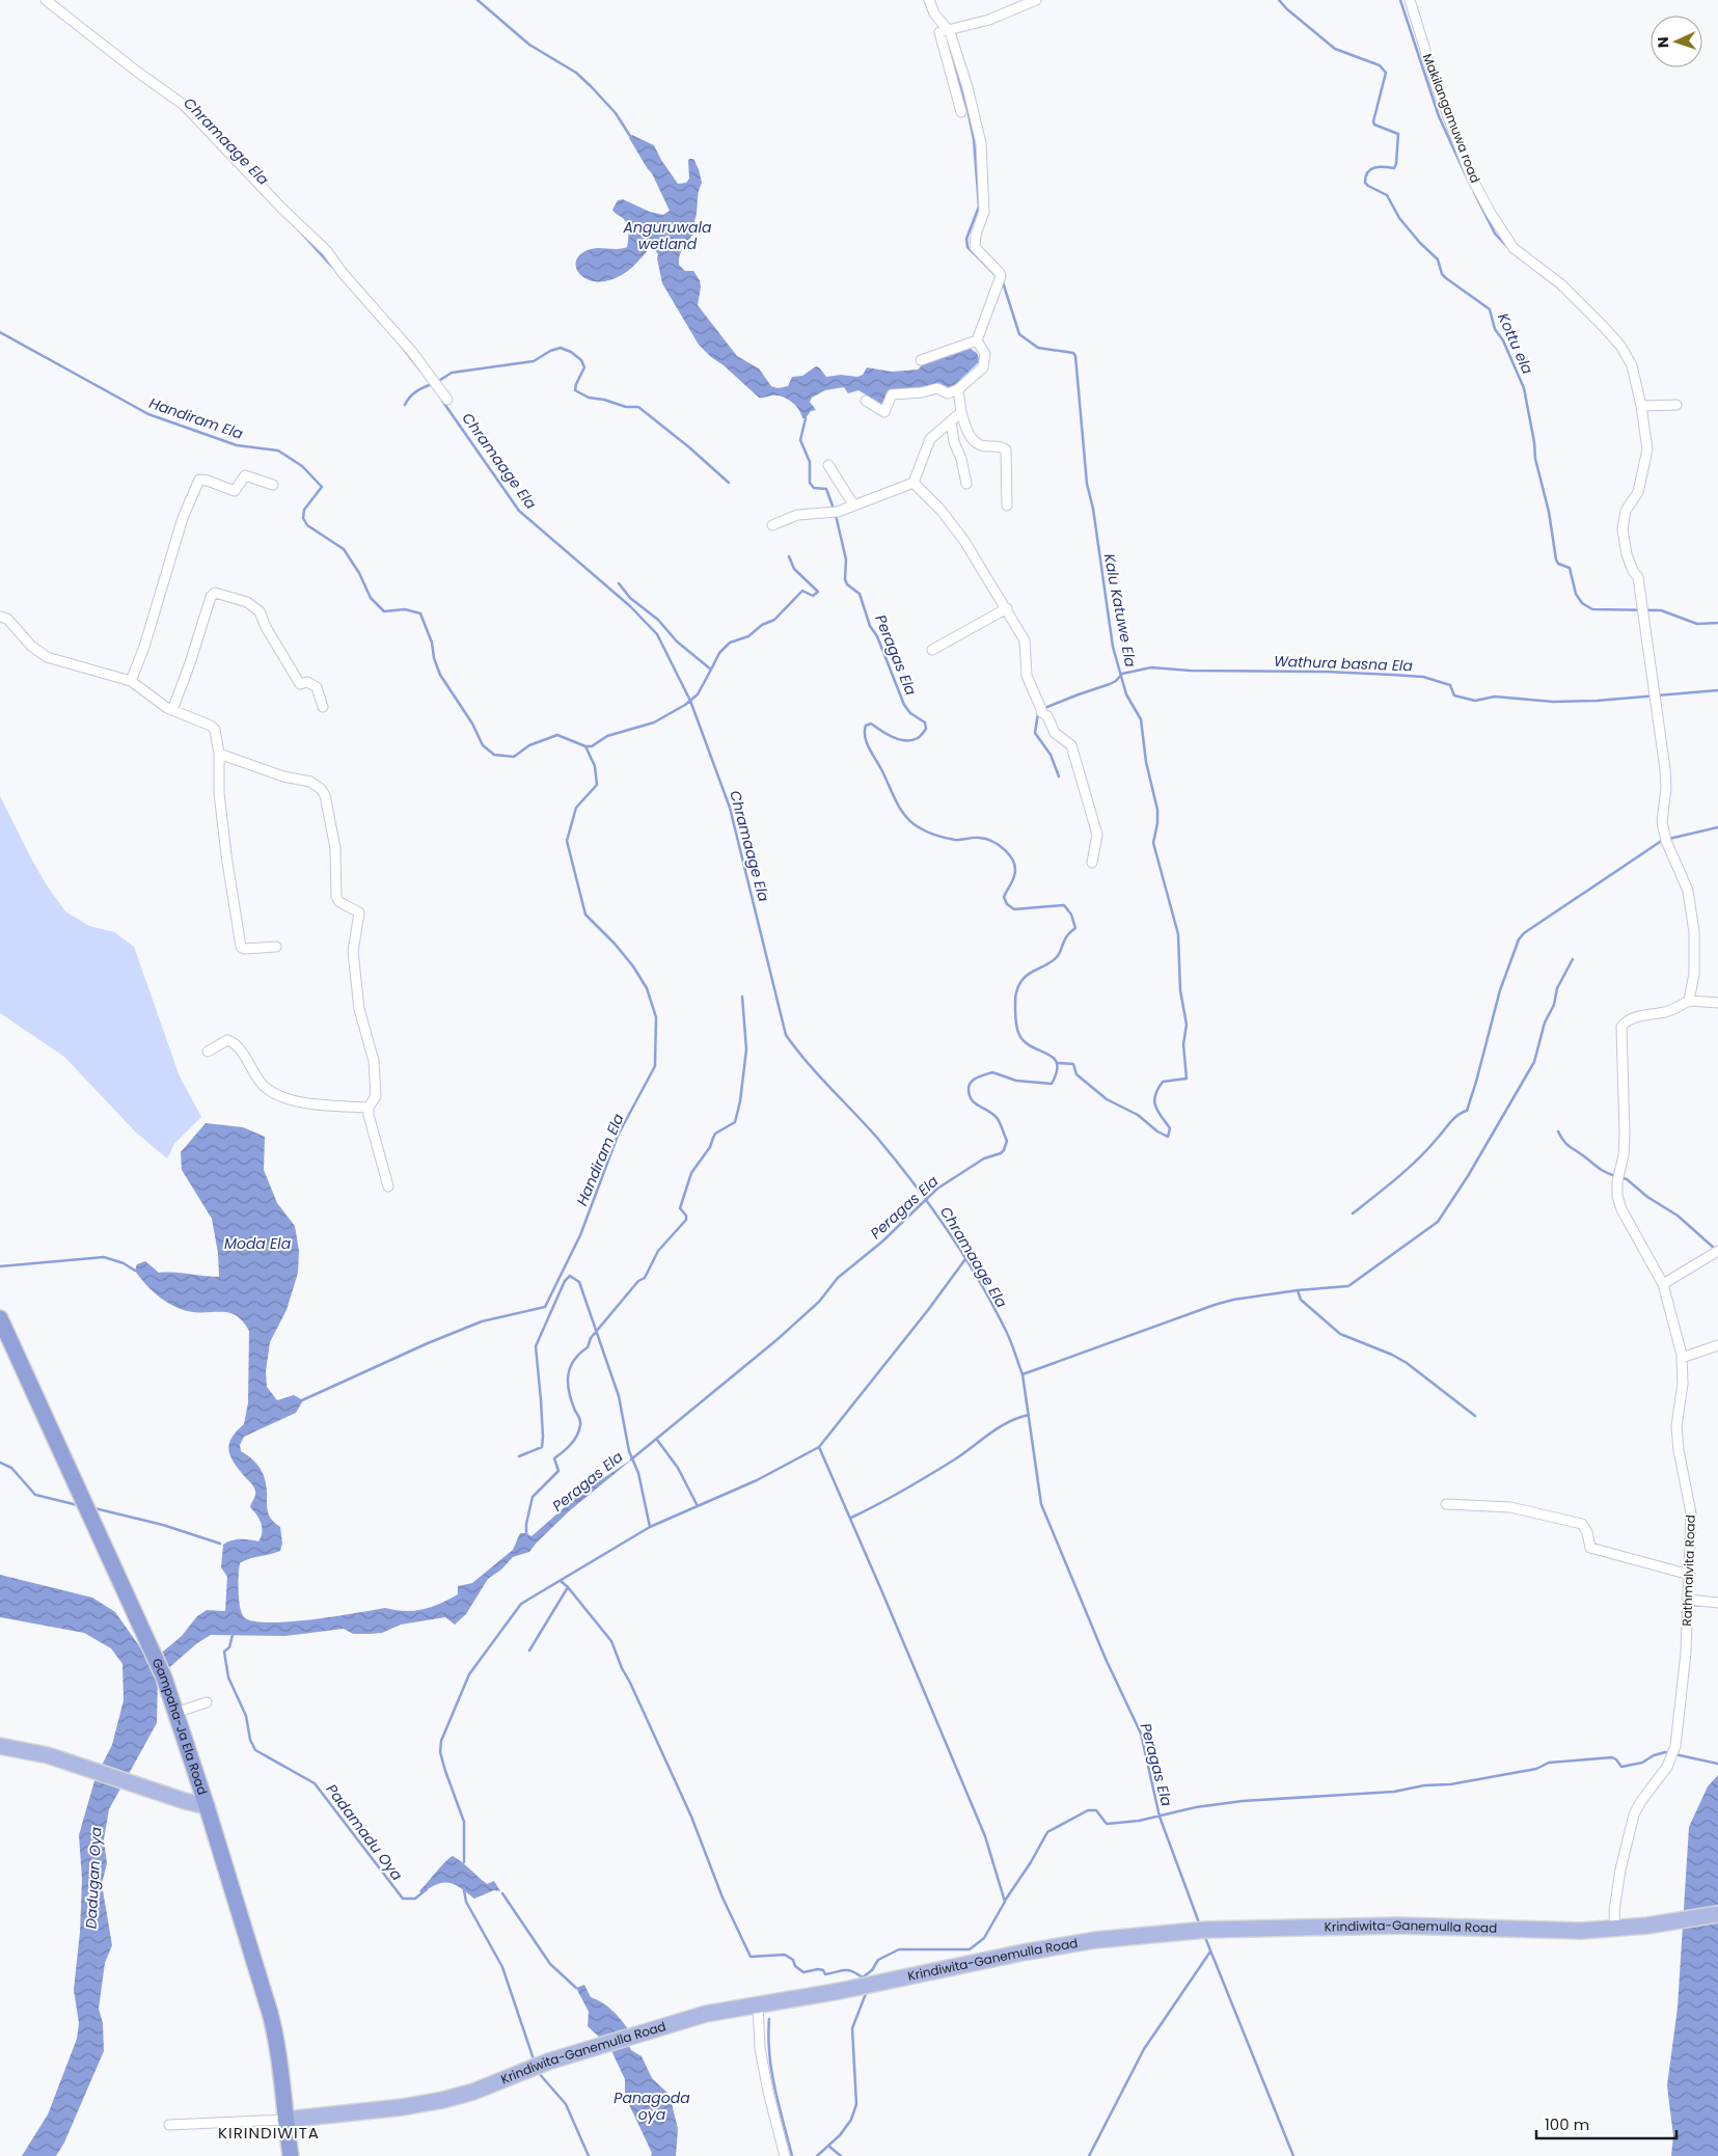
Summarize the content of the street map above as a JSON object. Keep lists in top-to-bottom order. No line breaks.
{"streets":{"highway":["Gampaha-Ja Ela Road"],"main road":["Krindiwita-Ganemulla Road"],"street":["Makilangamuwa road","Rathmalvita Road"]},"crossings":[["Makilangamuwa road","Rathmalvita Road"],["Rathmalvita Road","Krindiwita-Ganemulla Road"],["Gampaha-Ja Ela Road","Krindiwita-Ganemulla Road"]],"districts":["KIRINDIWITA"],"water":["Chramaage Ela","Anguruwala wetland","Kottu ela","Handiram Ela","Kalu Katuwe Ela","Peragas Ela","Wathura basna Ela","Moda Ela","Padamadu Oya","Dadugan Oya","Panagoda oya"],"scale_bar":"100 m","north":"left"}
